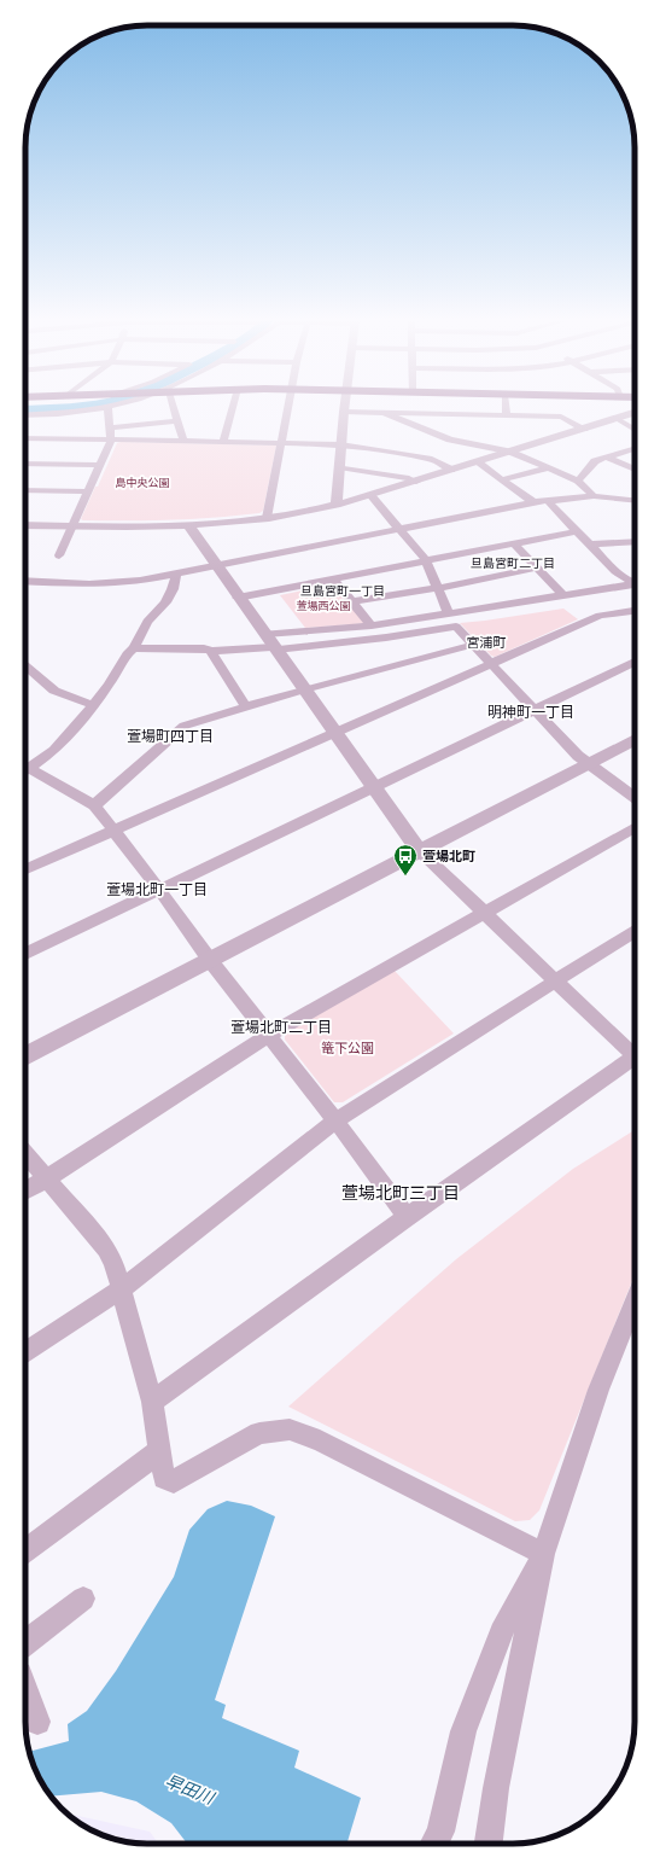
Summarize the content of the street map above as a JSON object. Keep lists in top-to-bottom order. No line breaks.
{"districts":["旦島宮町二丁目","旦島宮町一丁目","宮浦町","明神町一丁目","萱場町四丁目","萱場北町一丁目","萱場北町二丁目","萱場北町三丁目"],"water":["早田川"],"parks":["島中央公園","萱場西公園","篭下公園"],"places":{"bus stop":["萱場北町"]}}
